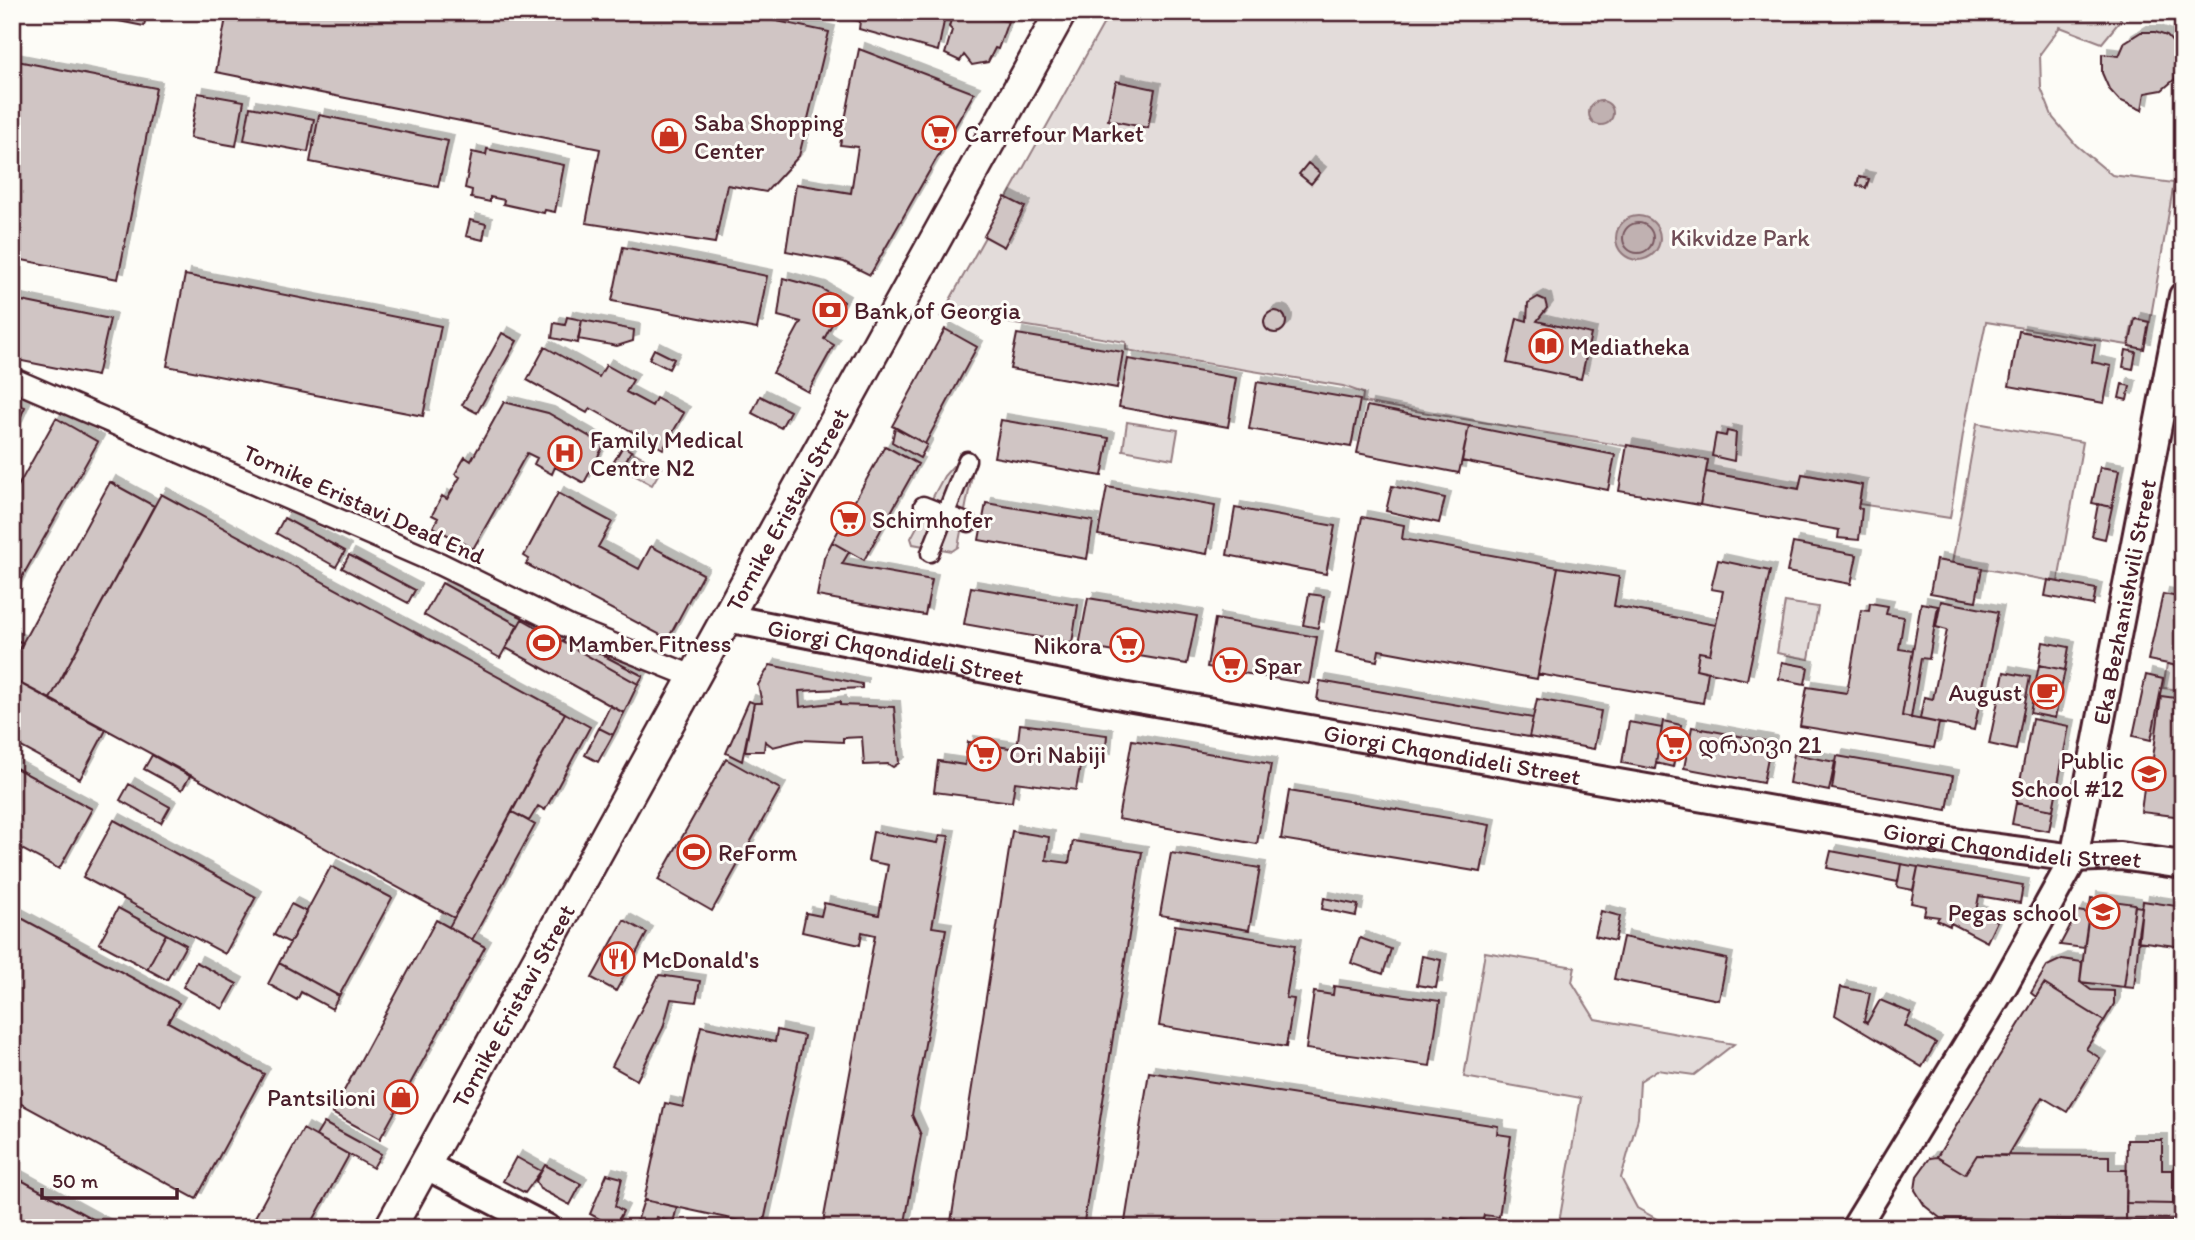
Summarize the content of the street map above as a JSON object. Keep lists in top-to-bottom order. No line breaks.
{"streets":{"main road":["Tornike Eristavi Street"],"street":["Tornike Eristavi Dead End","Eka Bezhanishvili Street","Giorgi Chqondideli Street"]},"crossings":[["Tornike Eristavi Dead End","Tornike Eristavi Street"],["Tornike Eristavi Street","Giorgi Chqondideli Street"],["Eka Bezhanishvili Street","Giorgi Chqondideli Street"]],"parks":["Kikvidze Park"],"places":{"supermarket":["Carrefour Market","Schirnhofer","Nikora","Spar","დრაივი 21","Ori Nabiji"],"shop":["Saba Shopping Center","Pantsilioni"],"bank":["Bank of Georgia"],"library":["Mediatheka"],"hospital":["Family Medical Centre N2"],"sports":["Mamber Fitness","ReForm"],"cafe":["August"],"school or university":["Public School #12","Pegas school"],"restaurant":["McDonald's"]},"scale_bar":"50 m"}
